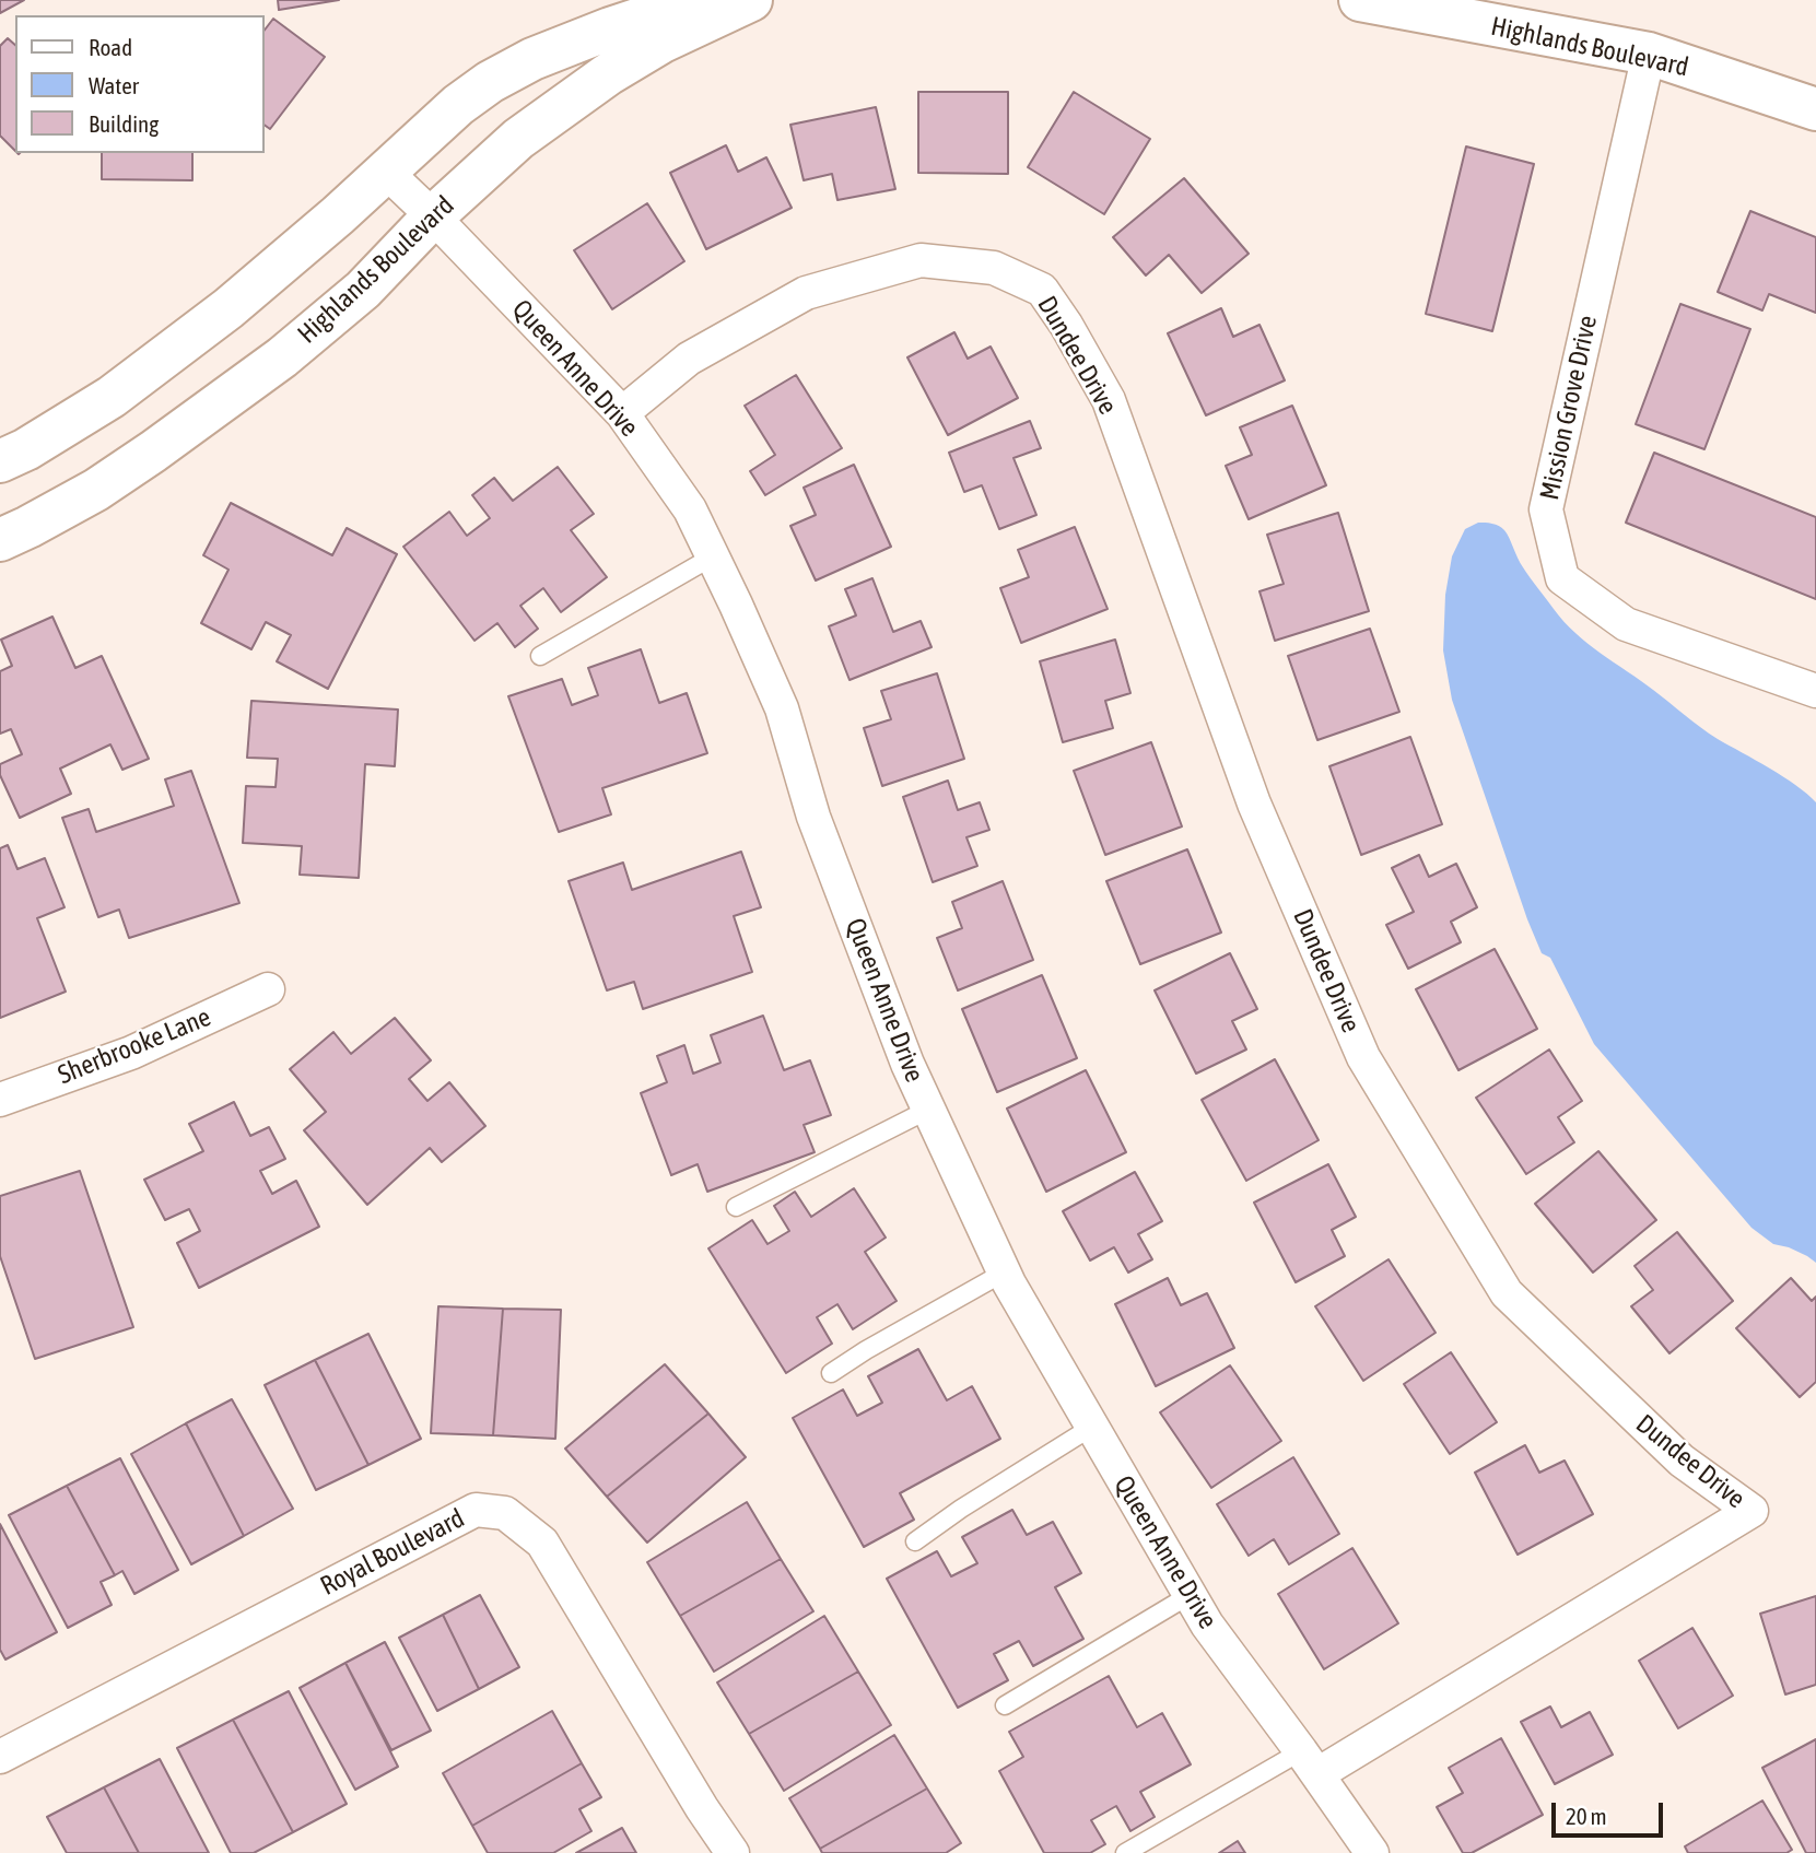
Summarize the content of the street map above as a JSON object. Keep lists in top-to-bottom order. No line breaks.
{"streets":{"street":["Highlands Boulevard","Dundee Drive","Queen Anne Drive","Mission Grove Drive","Sherbrooke Lane","Royal Boulevard"]},"crossings":[["Highlands Boulevard","Queen Anne Drive"],["Highlands Boulevard","Mission Grove Drive"],["Dundee Drive","Queen Anne Drive"]],"legend":["Road","Water","Building"],"scale_bar":"20 m"}
